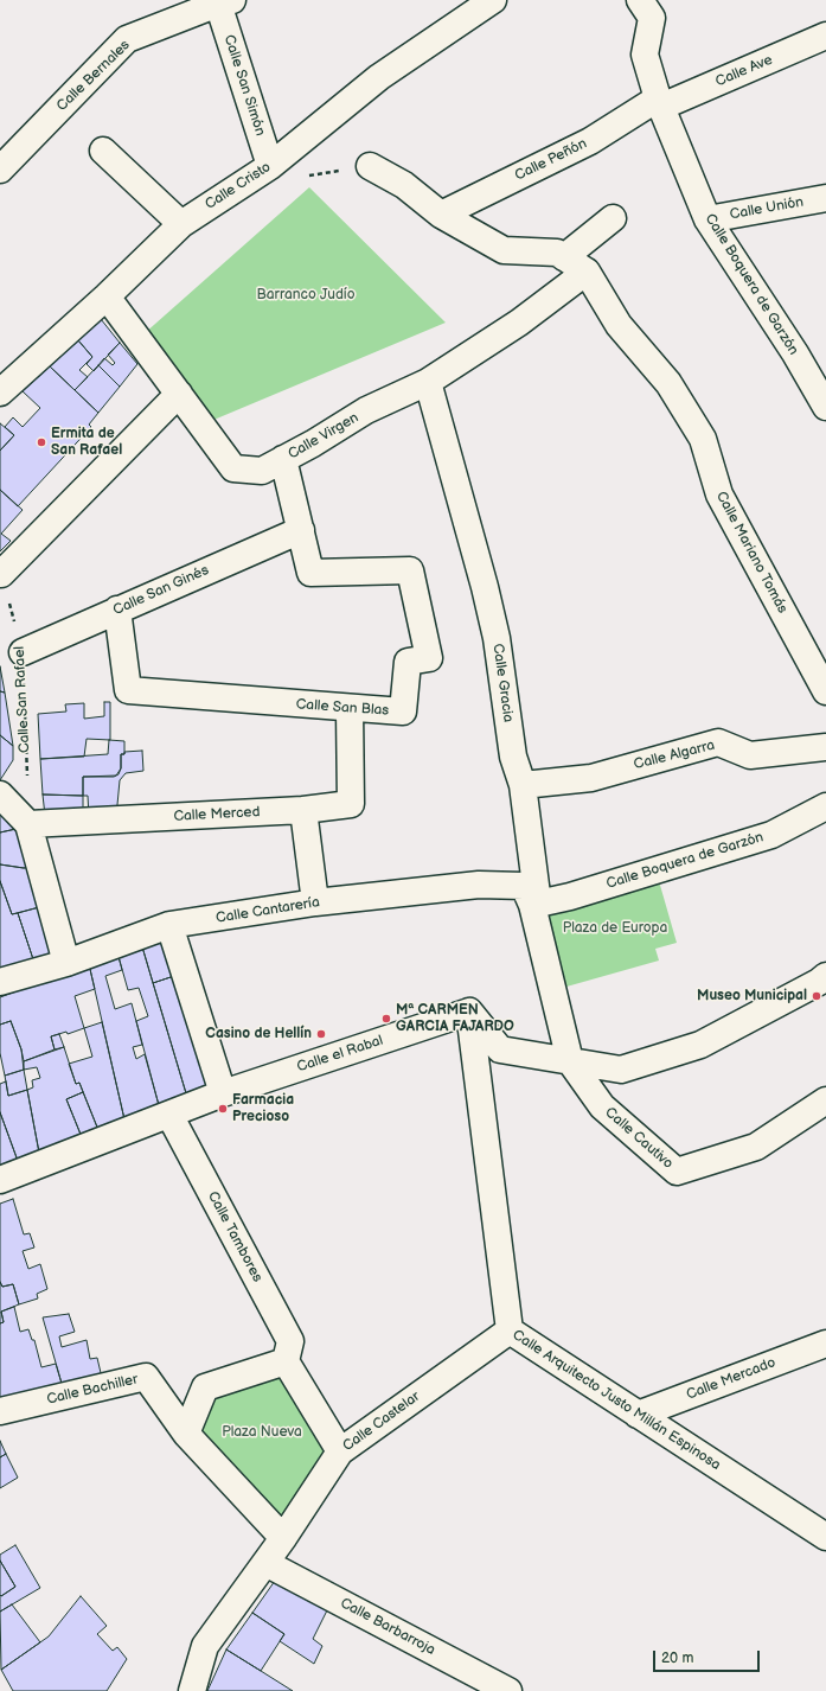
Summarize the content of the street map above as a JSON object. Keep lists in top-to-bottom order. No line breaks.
{"streets":{"street":["Calle Ave","Calle Bernales","Calle San Simón","Calle Peñón","Calle Cristo","Calle Unión","Calle Boquera de Garzón","Calle Virgen","Calle Mariano Tomás","Calle San Ginés","Calle Gracia","Calle San Blas","Calle Algarra","Calle Merced","Calle Cantarería","Calle el Rabal","Calle Cautivo","Calle Tambores","Calle Mercado","Calle Bachiller","Calle Arquitecto Justo Millán Espinosa","Calle Castelar","Calle Barbarroja"],"path":["Calle San Rafael"]},"crossings":[["Calle Ave","Calle Peñón"],["Calle Ave","Calle Boquera de Garzón"],["Calle Bernales","Calle San Simón"],["Calle San Simón","Calle Cristo"],["Calle Peñón","Calle Boquera de Garzón"],["Calle Cristo","Calle Virgen"],["Calle Unión","Calle Boquera de Garzón"],["Calle Boquera de Garzón","Calle Gracia"],["Calle Boquera de Garzón","Calle Cantarería"],["Calle Virgen","Calle Mariano Tomás"],["Calle Virgen","Calle Gracia"],["Calle Virgen","Calle San Blas"],["Calle San Ginés","Calle San Rafael"],["Calle San Ginés","Calle San Blas"],["Calle Gracia","Calle Algarra"],["Calle Gracia","Calle Cantarería"],["Calle Gracia","Calle Cautivo"],["Calle San Rafael","Calle Merced"],["Calle San Blas","Calle Merced"],["Calle el Rabal","Calle Tambores"],["Calle el Rabal","Calle Arquitecto Justo Millán Espinosa"],["Calle Mercado","Calle Arquitecto Justo Millán Espinosa"],["Calle Arquitecto Justo Millán Espinosa","Calle Castelar"],["Calle Castelar","Calle Barbarroja"]],"parks":["Barranco Judío","Plaza de Europa","Plaza Nueva"],"places":["Ermita de San Rafael","Museo Municipal","Mª CARMEN GARCIA FAJARDO","Casino de Hellín","Farmacia Precioso"],"scale_bar":"20 m"}
